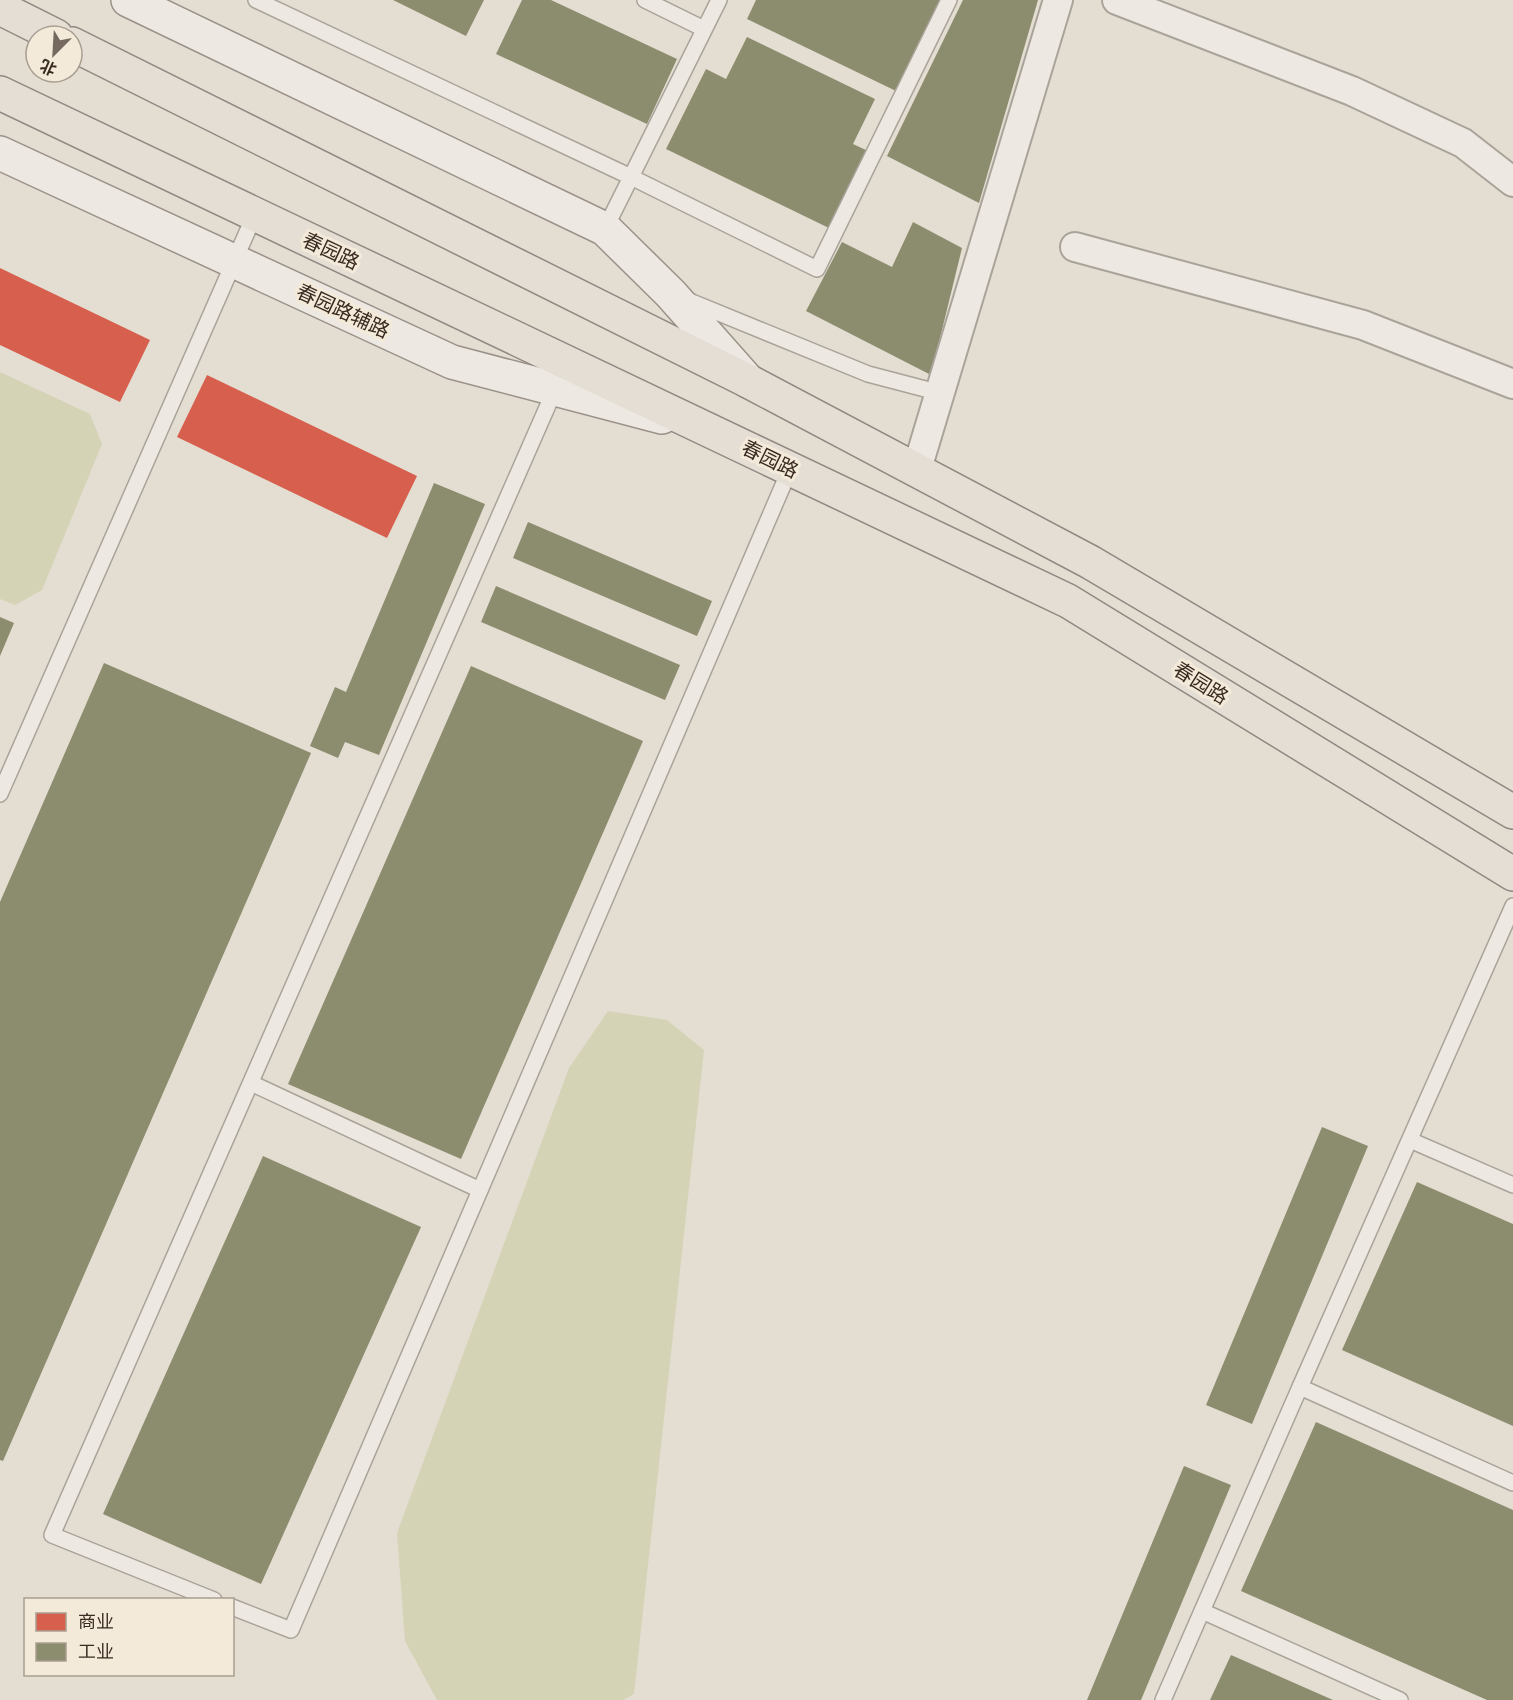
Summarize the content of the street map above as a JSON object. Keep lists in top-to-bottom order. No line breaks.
{"streets":{"main road":["春园路"],"street":["春园路辅路"]},"crossings":[["春园路","春园路辅路"]],"legend":["商业","工业"],"north":"bottom left"}
